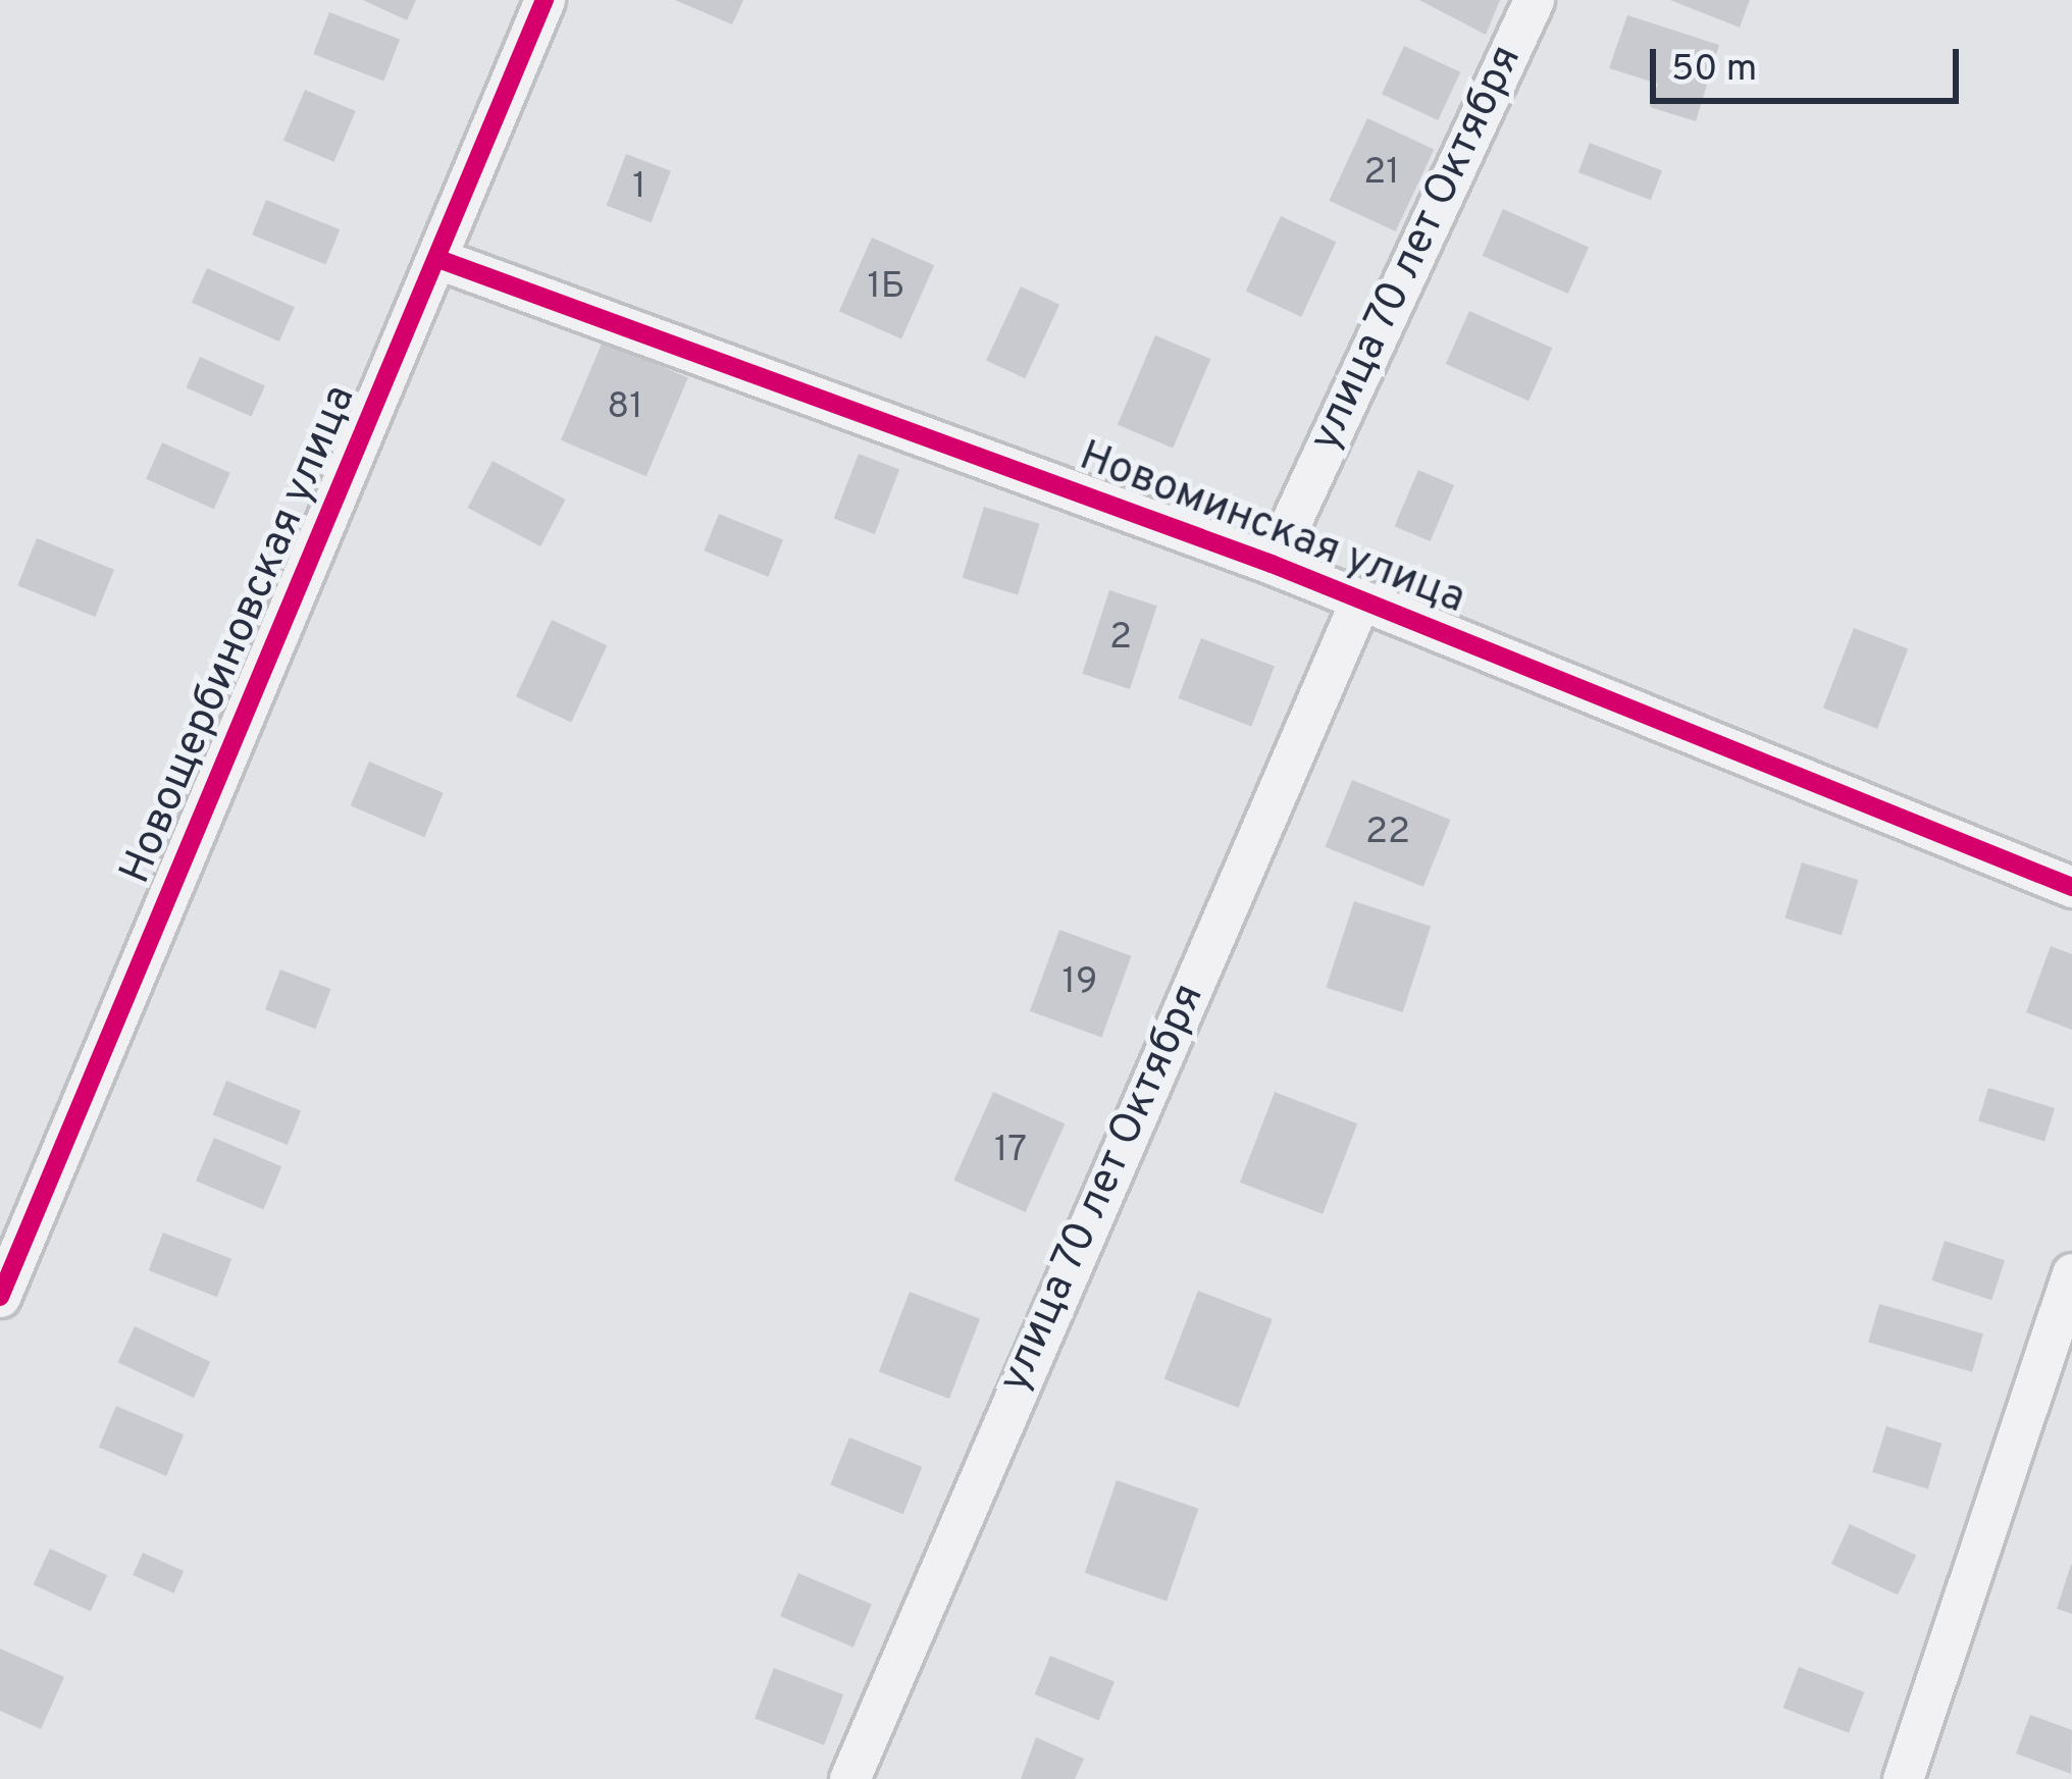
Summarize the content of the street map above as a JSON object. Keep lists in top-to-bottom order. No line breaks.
{"streets":{"street":["улица 70 лет Октября","Новоминская улица","Новощербиновская улица"]},"crossings":[["улица 70 лет Октября","Новоминская улица"],["Новоминская улица","Новощербиновская улица"]],"house_numbers":["21","1","1Б","81","2","22","19","17"],"scale_bar":"50 m"}
